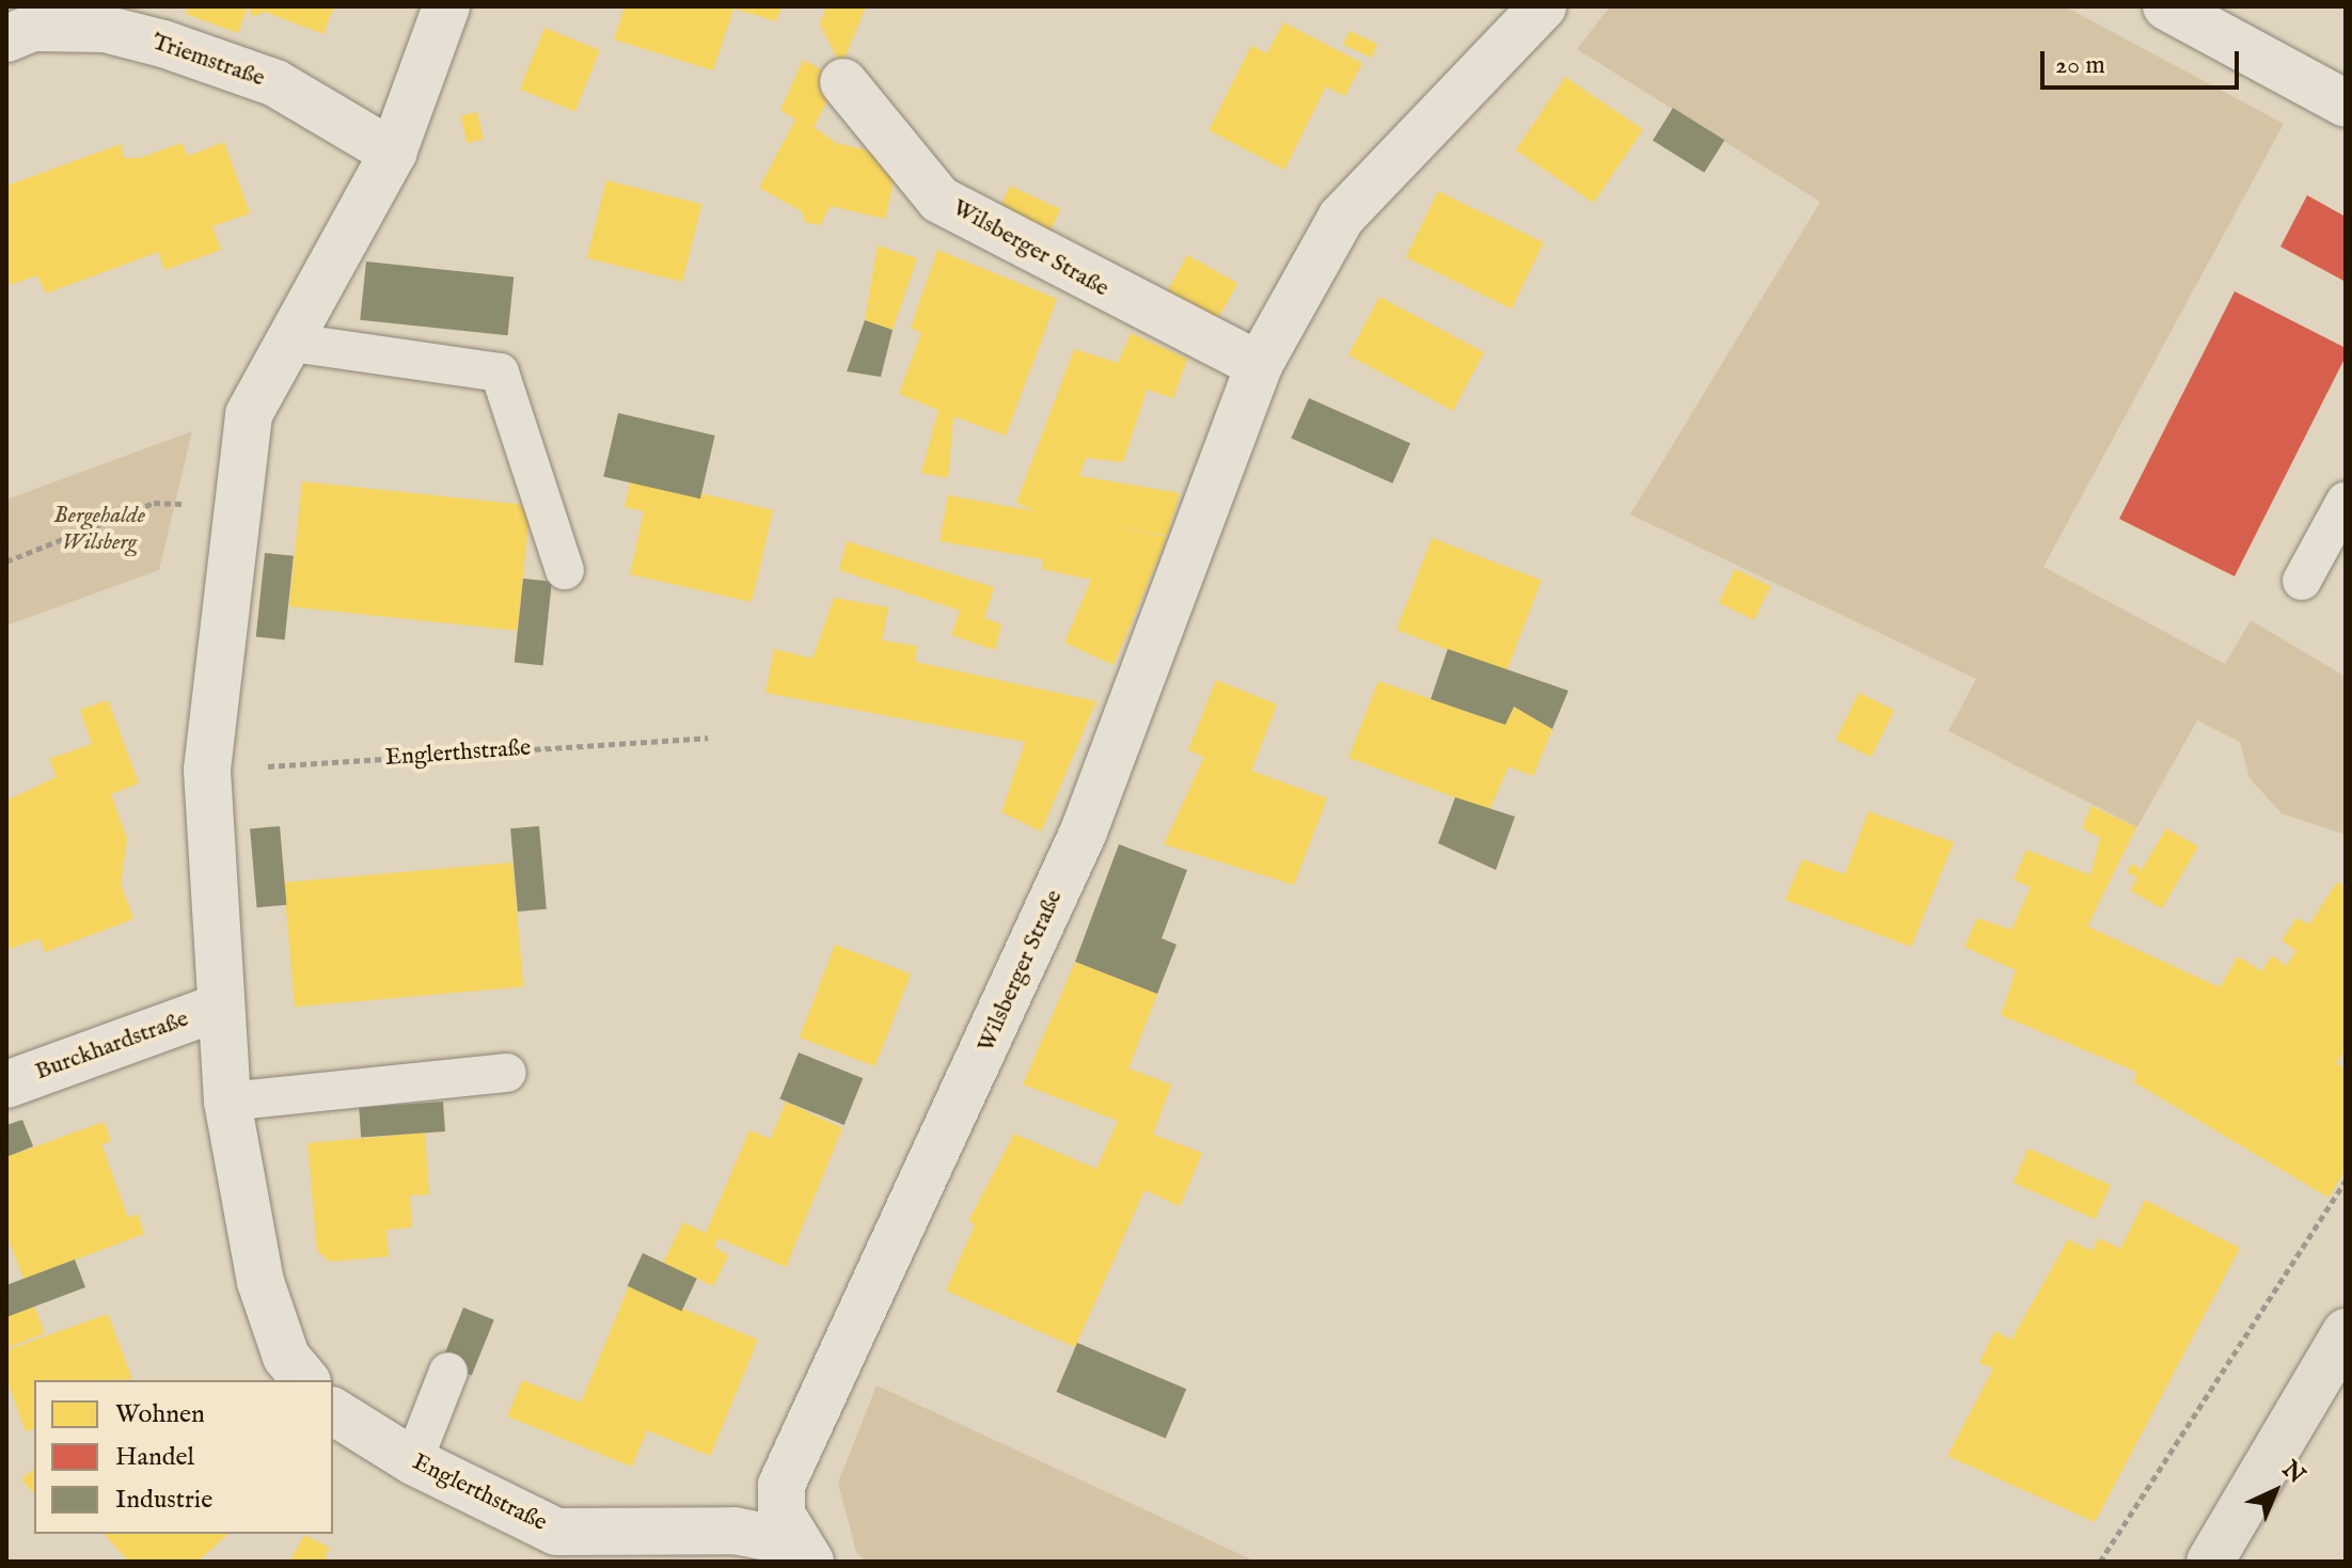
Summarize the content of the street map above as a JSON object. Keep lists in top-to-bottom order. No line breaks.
{"streets":{"street":["Triemstraße","Wilsberger Straße","Englerthstraße","Burckhardstraße"]},"crossings":[["Wilsberger Straße","Englerthstraße"]],"parks":["Bergehalde Wilsberg"],"legend":["Wohnen","Handel","Industrie"],"scale_bar":"20 m","north":"top right"}
